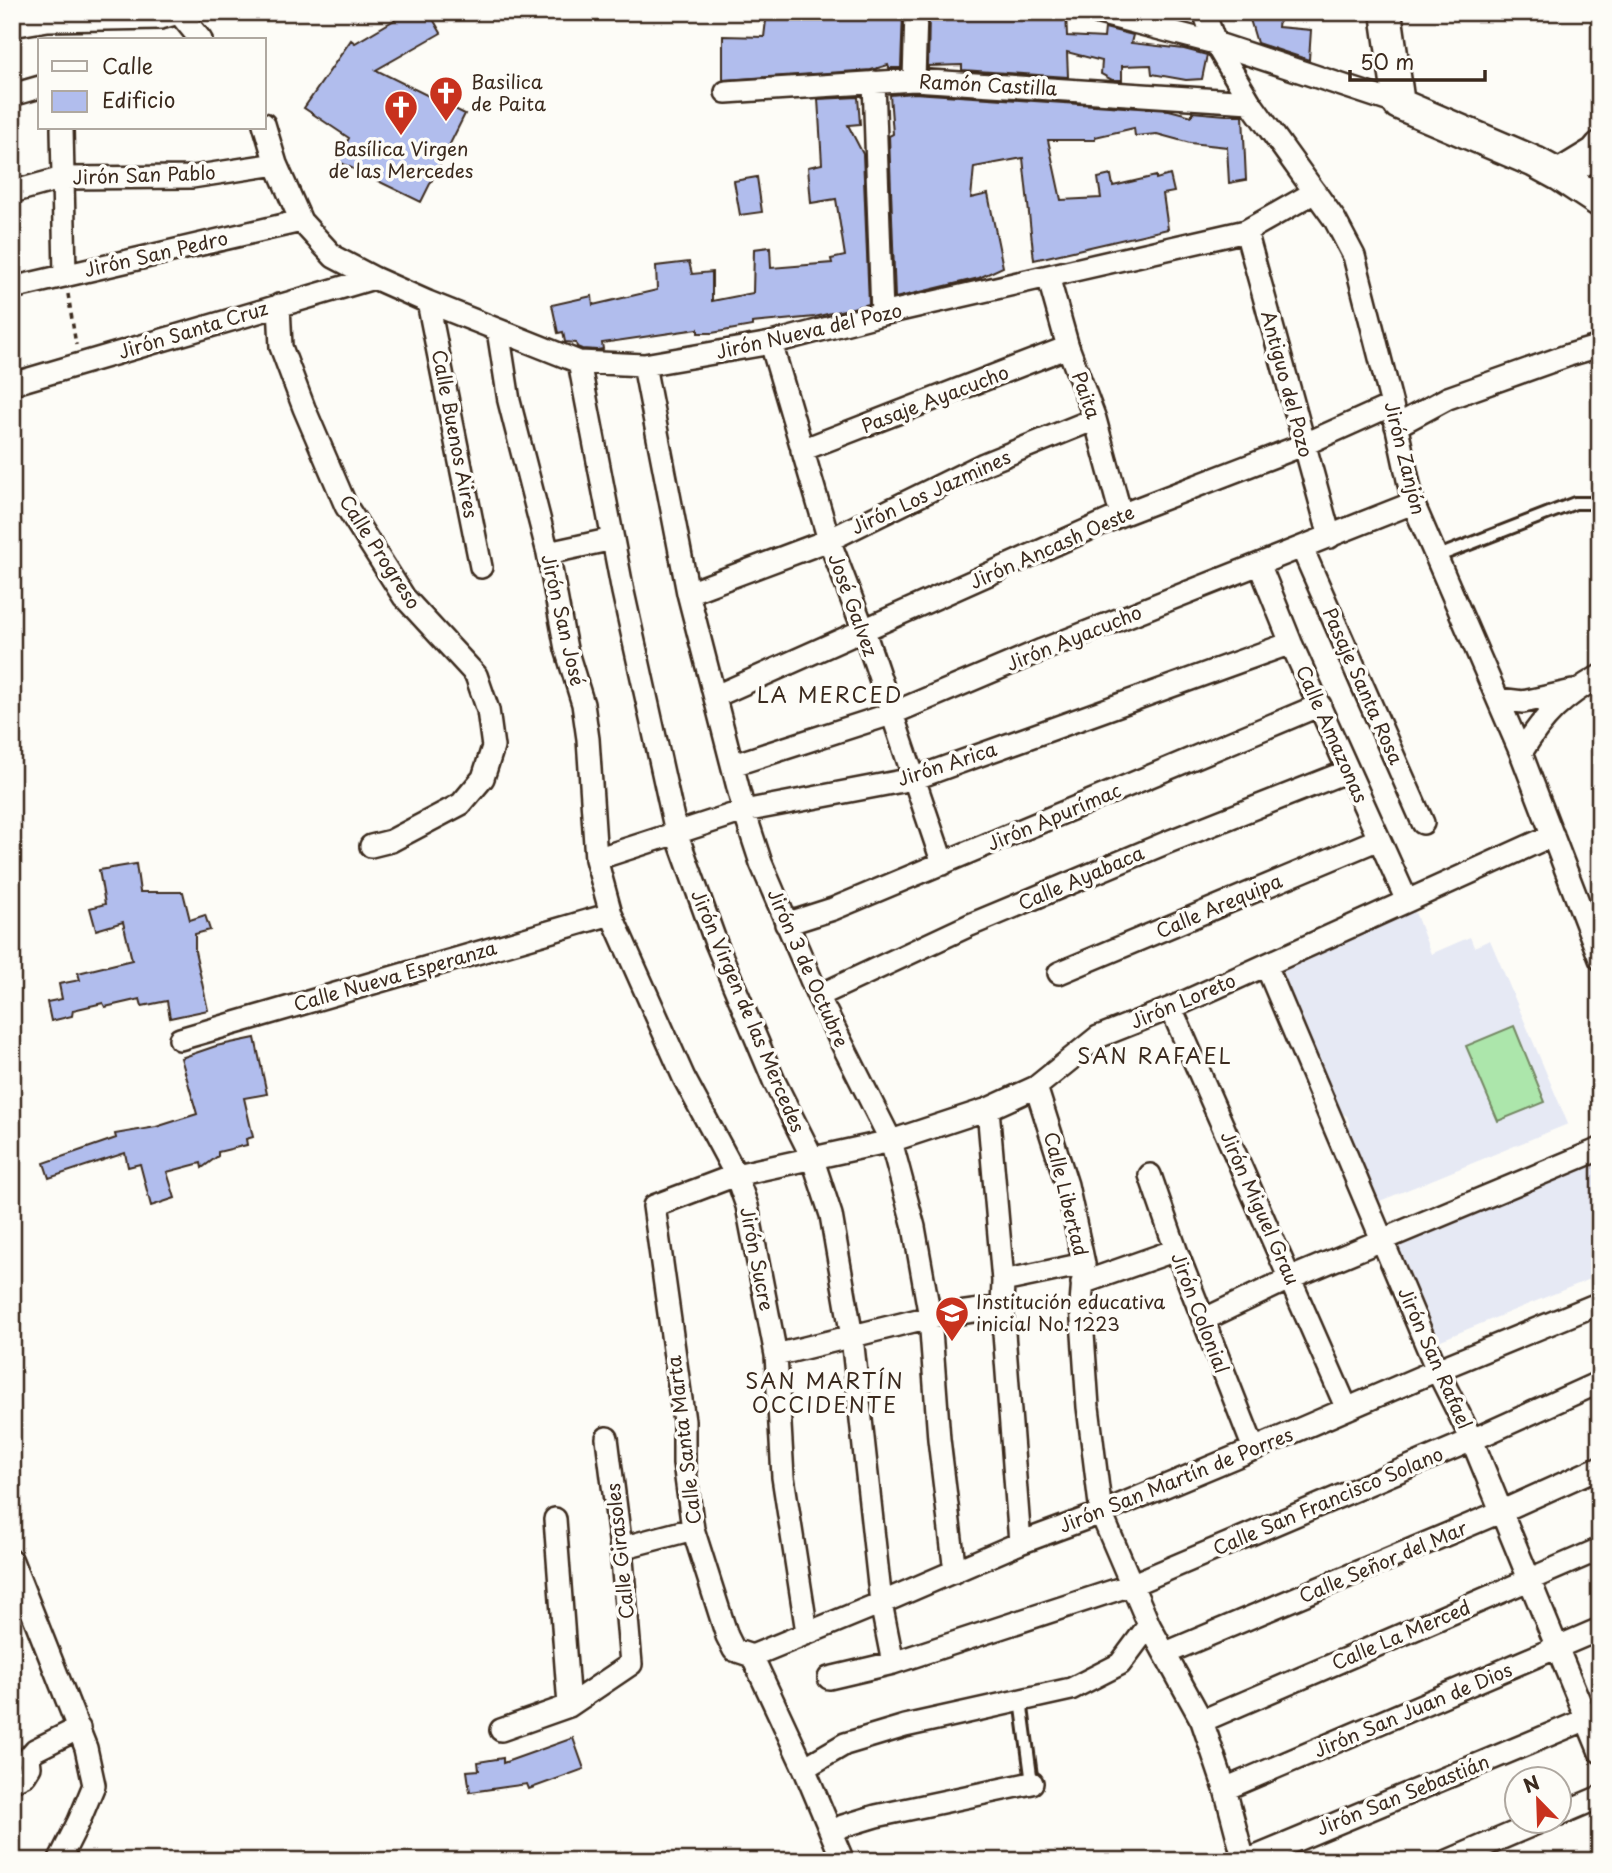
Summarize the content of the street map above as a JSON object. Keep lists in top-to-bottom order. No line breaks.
{"streets":{"street":["Ramón Castilla","Jirón San Pablo","Jirón San Pedro","Jirón Santa Cruz","Jirón Nueva del Pozo","Antiguo del Pozo","Paita","Pasaje Ayacucho","Calle Buenos Aires","Jirón Zanjón","Jirón Los Jazmines","Jirón Ancash Oeste","Calle Progreso","José Galvez","Jirón San José","Jirón Ayacucho","Pasaje Santa Rosa","Calle Amazonas","Jirón Arica","Jirón Apurímac","Calle Ayabaca","Calle Arequipa","Jirón 3 de Octubre","Calle Nueva Esperanza","Jirón Loreto","Jirón Virgen de las Mercedes","Calle Libertad","Jirón Miguel Grau","Jirón Sucre","Jirón Colonial","Jirón San Rafael","Calle Santa Marta","Jirón San Martín de Porres","Calle San Francisco Solano","Calle Girasoles","Calle Señor del Mar","Calle La Merced","Jirón San Juan de Dios","Jirón San Sebastián"]},"crossings":[["Ramón Castilla","Jirón Zanjón"],["Jirón San Pablo","Jirón Nueva del Pozo"],["Jirón San Pedro","Jirón Nueva del Pozo"],["Jirón Santa Cruz","Jirón Nueva del Pozo"],["Jirón Santa Cruz","Calle Progreso"],["Jirón Nueva del Pozo","Antiguo del Pozo"],["Jirón Nueva del Pozo","Paita"],["Jirón Nueva del Pozo","Calle Buenos Aires"],["Jirón Nueva del Pozo","Jirón Zanjón"],["Jirón Nueva del Pozo","José Galvez"],["Jirón Nueva del Pozo","Jirón San José"],["Jirón Nueva del Pozo","Jirón 3 de Octubre"],["Jirón Nueva del Pozo","Jirón Virgen de las Mercedes"],["Antiguo del Pozo","Jirón Ancash Oeste"],["Antiguo del Pozo","Jirón Ayacucho"],["Paita","Pasaje Ayacucho"],["Paita","Jirón Los Jazmines"],["Paita","Jirón Ancash Oeste"],["Pasaje Ayacucho","José Galvez"],["Jirón Zanjón","Jirón Ancash Oeste"],["Jirón Zanjón","Jirón Ayacucho"],["Jirón Zanjón","Jirón Loreto"],["Jirón Los Jazmines","José Galvez"],["Jirón Los Jazmines","Jirón 3 de Octubre"],["Jirón Ancash Oeste","José Galvez"],["Jirón Ancash Oeste","Jirón 3 de Octubre"],["José Galvez","Jirón Ayacucho"],["José Galvez","Jirón Arica"],["José Galvez","Jirón Apurímac"],["Jirón San José","Jirón Arica"],["Jirón San José","Calle Nueva Esperanza"],["Jirón San José","Jirón Sucre"],["Jirón Ayacucho","Pasaje Santa Rosa"],["Jirón Ayacucho","Calle Amazonas"],["Jirón Ayacucho","Jirón 3 de Octubre"],["Calle Amazonas","Jirón Arica"],["Calle Amazonas","Jirón Apurímac"],["Calle Amazonas","Calle Ayabaca"],["Calle Amazonas","Calle Arequipa"],["Calle Amazonas","Jirón Loreto"],["Jirón Arica","Jirón 3 de Octubre"],["Jirón Arica","Jirón Virgen de las Mercedes"],["Jirón Apurímac","Jirón 3 de Octubre"],["Calle Ayabaca","Jirón 3 de Octubre"],["Jirón 3 de Octubre","Jirón Loreto"],["Jirón 3 de Octubre","Jirón San Martín de Porres"],["Calle Nueva Esperanza","Jirón Sucre"],["Jirón Loreto","Jirón Virgen de las Mercedes"],["Jirón Loreto","Calle Libertad"],["Jirón Loreto","Jirón Miguel Grau"],["Jirón Loreto","Jirón Sucre"],["Jirón Loreto","Jirón San Rafael"],["Jirón Loreto","Calle Santa Marta"],["Jirón Virgen de las Mercedes","Jirón San Martín de Porres"],["Jirón Virgen de las Mercedes","Calle San Francisco Solano"],["Calle Libertad","Jirón San Martín de Porres"],["Calle Libertad","Calle San Francisco Solano"],["Calle Libertad","Calle Señor del Mar"],["Calle Libertad","Calle La Merced"],["Calle Libertad","Jirón San Juan de Dios"],["Calle Libertad","Jirón San Sebastián"],["Jirón Miguel Grau","Jirón San Martín de Porres"],["Jirón Sucre","Jirón San Martín de Porres"],["Jirón Colonial","Jirón San Martín de Porres"],["Jirón San Rafael","Jirón San Martín de Porres"],["Jirón San Rafael","Calle San Francisco Solano"],["Jirón San Rafael","Calle Señor del Mar"],["Jirón San Rafael","Calle La Merced"],["Jirón San Rafael","Jirón San Juan de Dios"],["Jirón San Rafael","Jirón San Sebastián"],["Calle Santa Marta","Jirón San Martín de Porres"]],"districts":["LA MERCED","SAN RAFAEL","SAN MARTÍN OCCIDENTE"],"places":{"church":["Basilica de Paita","Basílica Virgen de las Mercedes"],"school or university":["Institución educativa inicial No. 1223"]},"legend":["Calle","Edificio"],"scale_bar":"50 m","north":"top left"}
